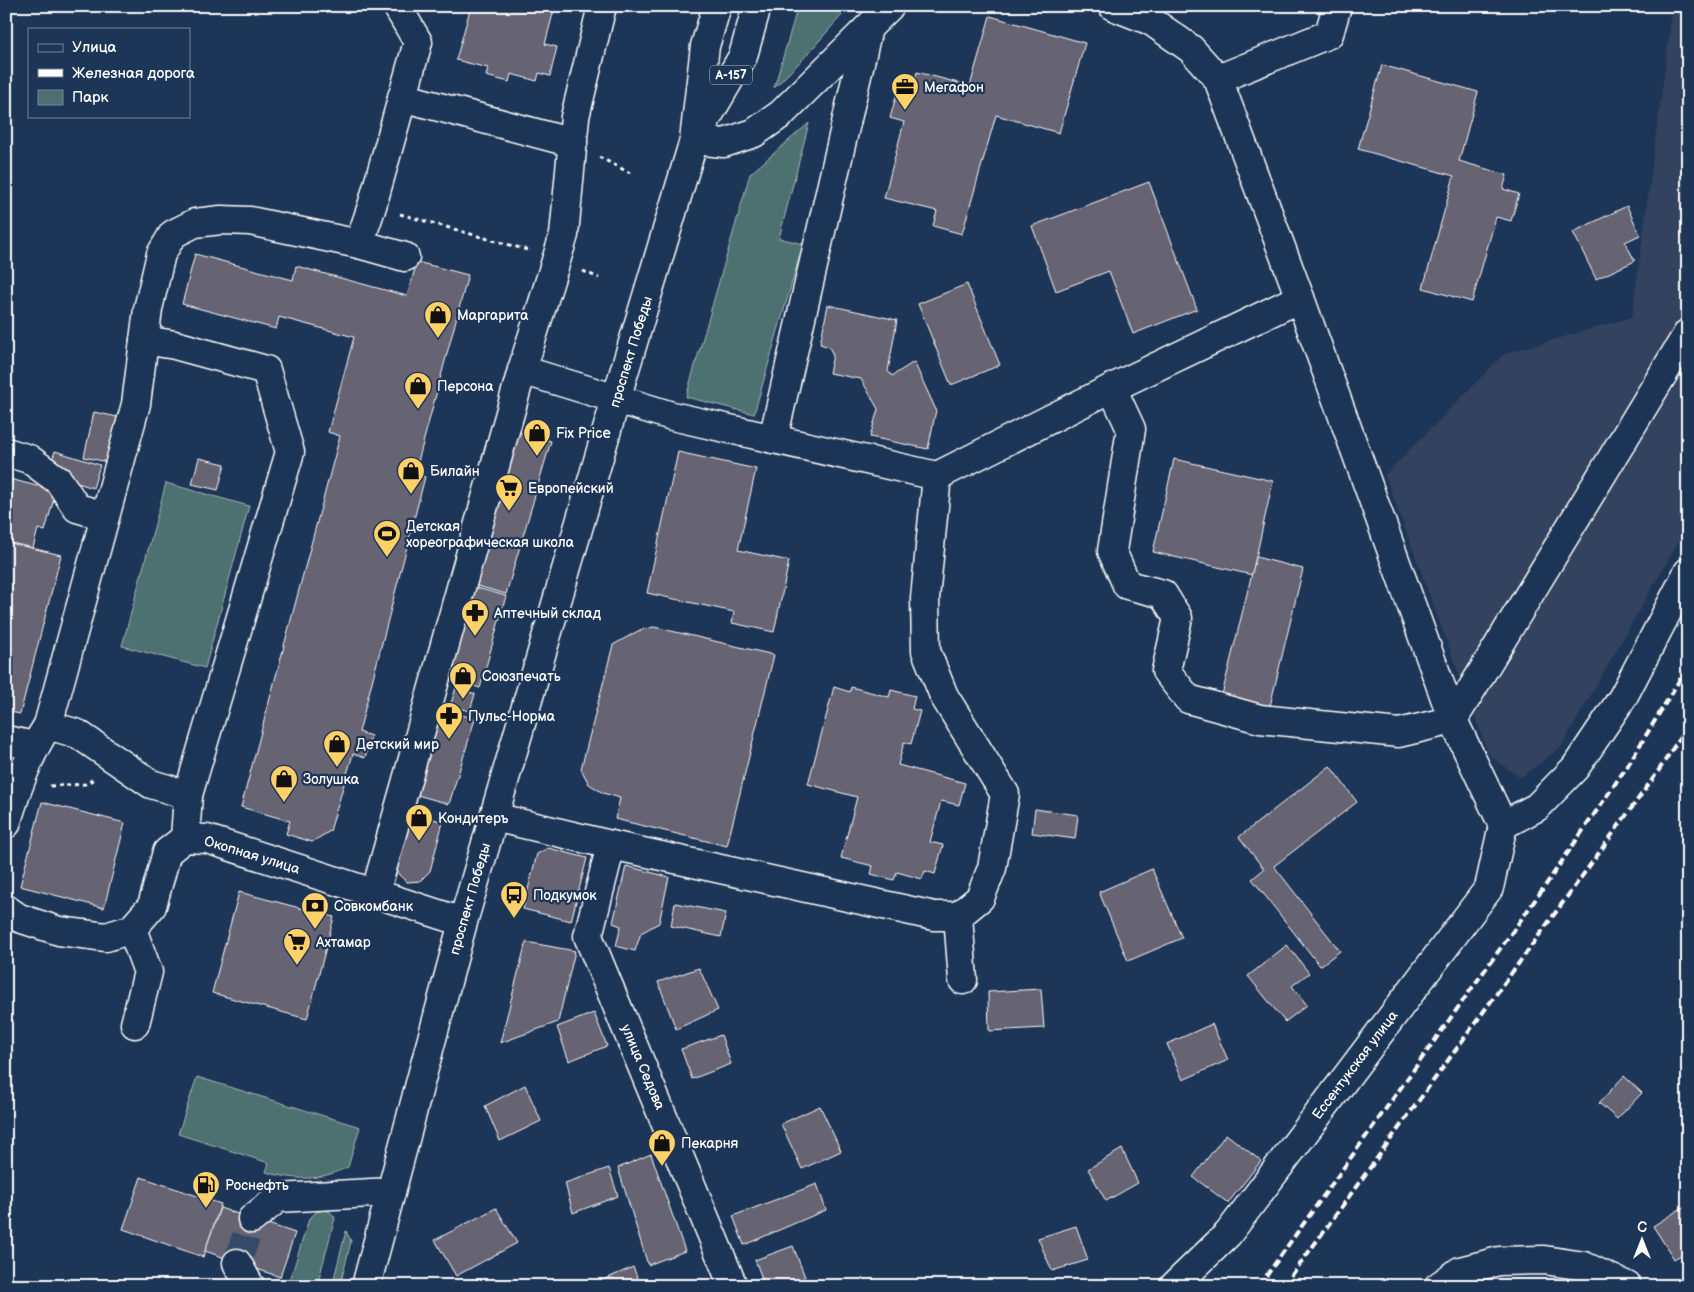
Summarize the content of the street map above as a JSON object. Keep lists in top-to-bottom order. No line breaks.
{"streets":{"main road":["А-157","проспект Победы","Окопная улица","Ессентукская улица","улица Седова"]},"crossings":[["проспект Победы","Окопная улица"]],"places":{"office":["Мегафон"],"shop":["Маргарита","Персона","Fix Price","Билайн","Союзпечать","Детский мир","Золушка","Кондитеръ","Пекарня"],"supermarket":["Европейский","Ахтамар"],"sports":["Детская хореографическая школа"],"pharmacy":["Аптечный склад","Пульс-Норма"],"bus stop":["Подкумок"],"bank":["Совкомбанк"],"fuel station":["Роснефть"]},"legend":["Улица","Железная дорога","Парк"],"north":"top"}
